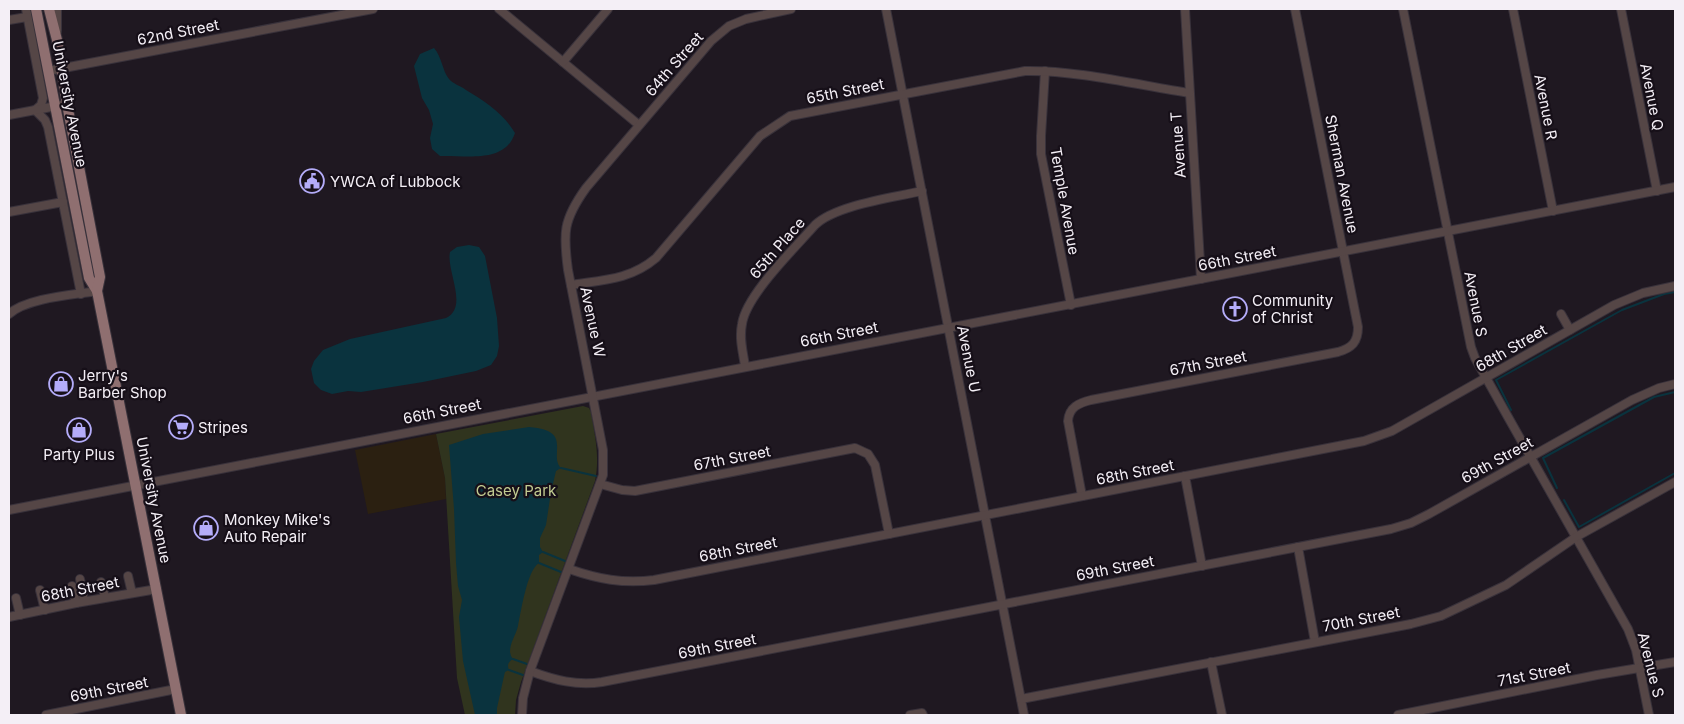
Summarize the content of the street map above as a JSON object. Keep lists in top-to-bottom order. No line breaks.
{"streets":{"main road":["University Avenue"],"street":["62nd Street","64th Street","65th Street","Avenue Q","Avenue R","Avenue T","Sherman Avenue","Temple Avenue","65th Place","66th Street","Avenue S","Avenue W","68th Street","Avenue U","67th Street","69th Street","70th Street","71st Street"]},"crossings":[["62nd Street","University Avenue"],["64th Street","Avenue W"],["65th Street","Avenue T"],["65th Street","Temple Avenue"],["65th Street","Avenue W"],["65th Street","Avenue U"],["Avenue Q","66th Street"],["University Avenue","66th Street"],["University Avenue","68th Street"],["University Avenue","69th Street"],["Avenue R","66th Street"],["Avenue T","66th Street"],["Sherman Avenue","66th Street"],["Sherman Avenue","67th Street"],["Temple Avenue","66th Street"],["65th Place","66th Street"],["65th Place","Avenue U"],["66th Street","Avenue S"],["66th Street","Avenue W"],["66th Street","Avenue U"],["Avenue S","68th Street"],["Avenue S","69th Street"],["Avenue S","70th Street"],["Avenue S","71st Street"],["Avenue W","68th Street"],["Avenue W","67th Street"],["Avenue W","69th Street"],["68th Street","Avenue U"],["68th Street","67th Street"],["Avenue U","69th Street"],["Avenue U","70th Street"]],"parks":["Casey Park"],"places":{"public building":["YWCA of Lubbock"],"church":["Community of Christ"],"shop":["Jerry's Barber Shop","Party Plus","Monkey Mike's Auto Repair"],"supermarket":["Stripes"]}}
